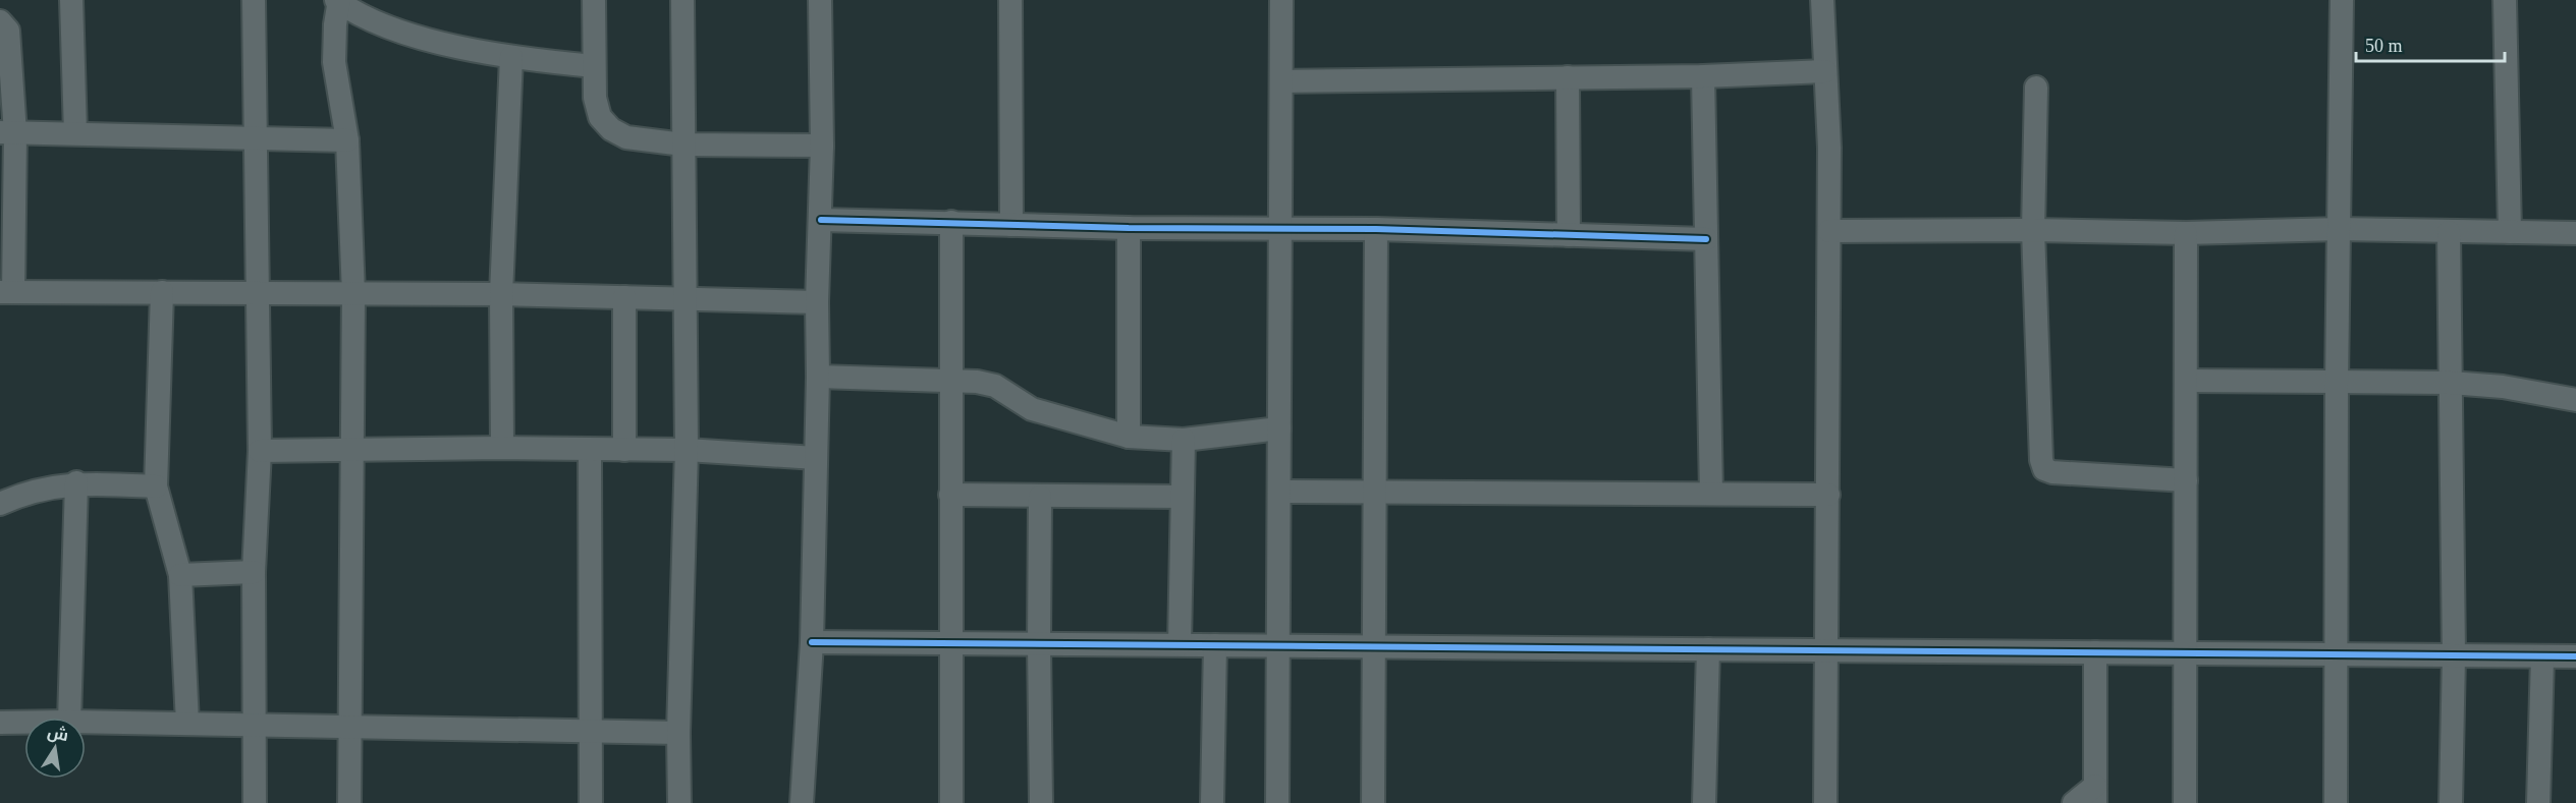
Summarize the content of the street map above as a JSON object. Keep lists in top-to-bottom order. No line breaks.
{"scale_bar":"50 m","north":"top"}
